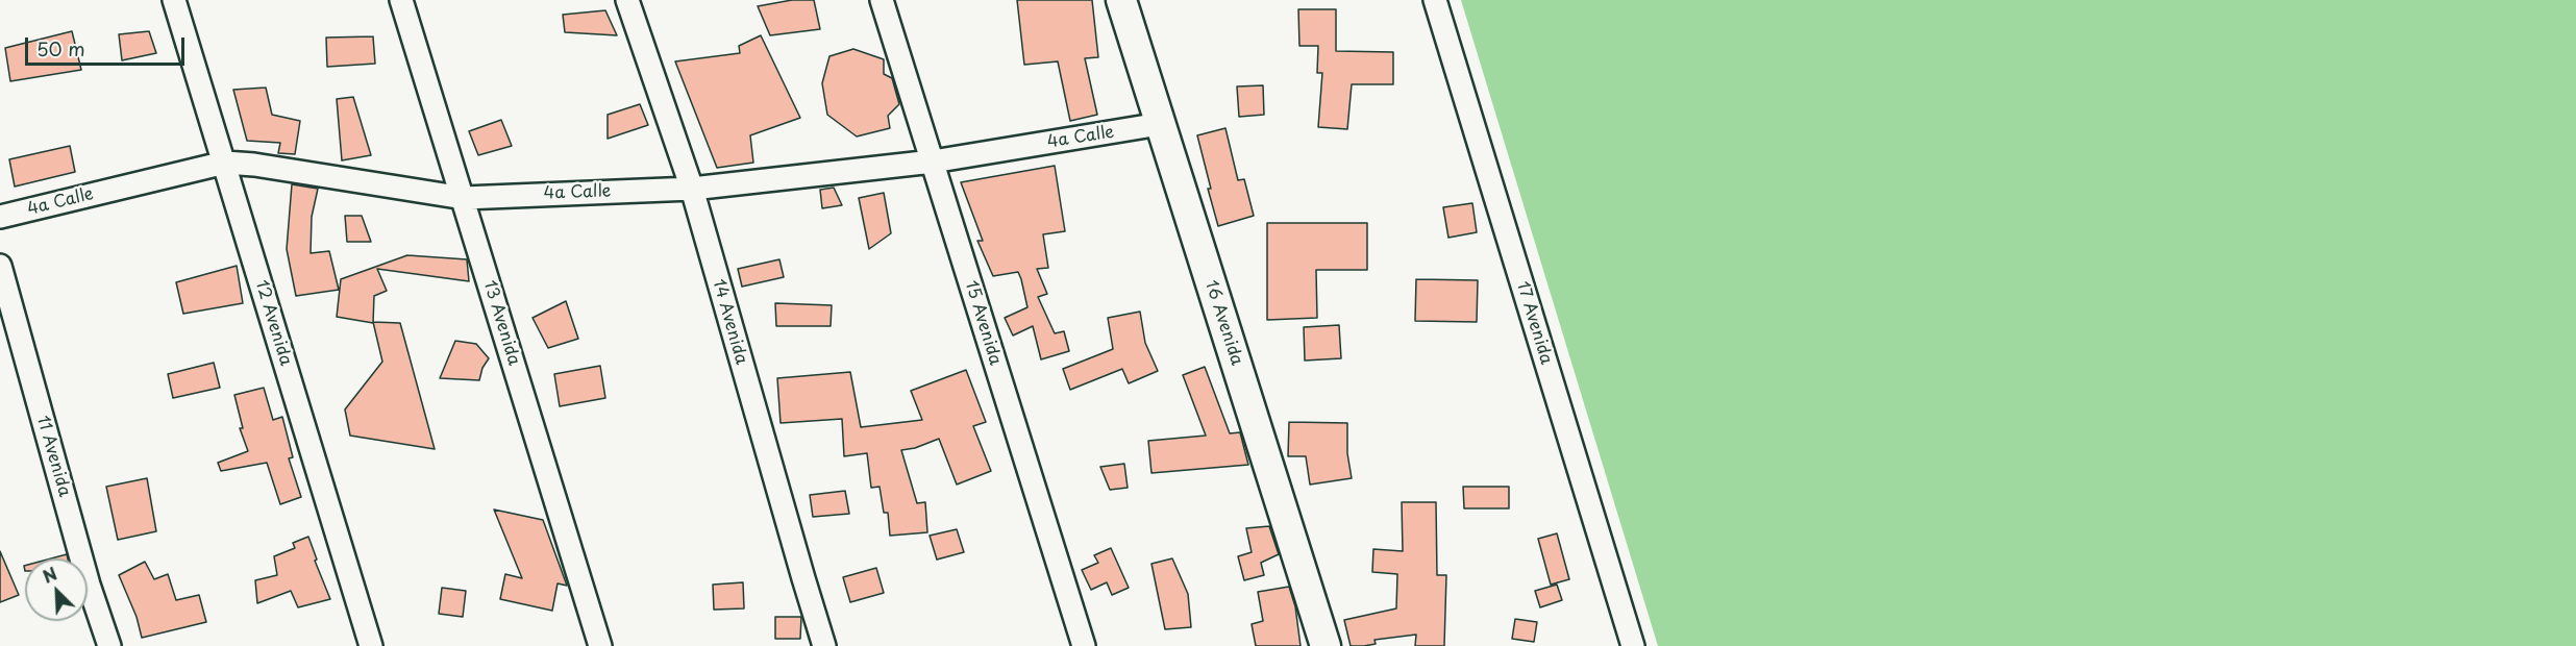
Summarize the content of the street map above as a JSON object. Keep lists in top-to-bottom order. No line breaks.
{"streets":{"main road":["16 Avenida"],"street":["4a Calle","14 Avenida","12 Avenida","13 Avenida","15 Avenida","17 Avenida","11 Avenida"]},"crossings":[["4a Calle","14 Avenida"],["4a Calle","12 Avenida"],["4a Calle","13 Avenida"],["4a Calle","15 Avenida"],["4a Calle","16 Avenida"]],"scale_bar":"50 m","north":"top left"}
